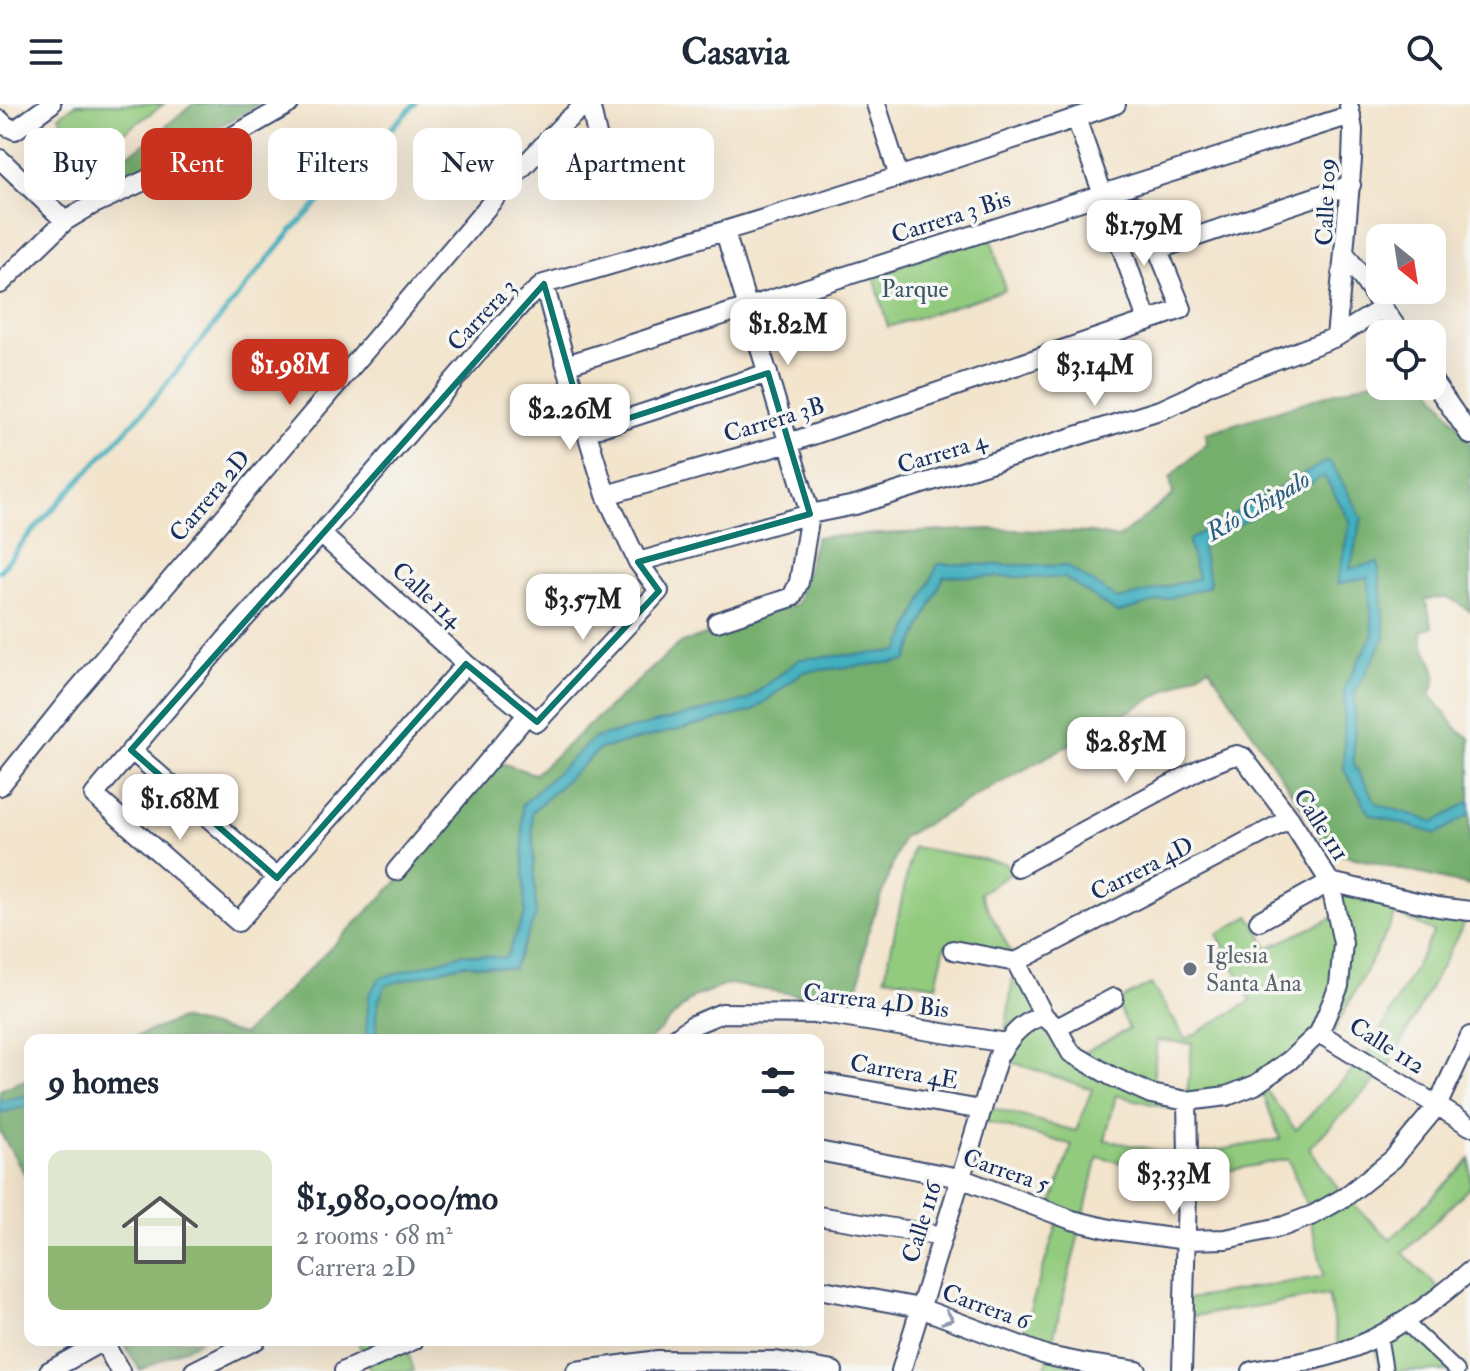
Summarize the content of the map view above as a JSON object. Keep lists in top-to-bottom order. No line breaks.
{"streets":{"street":["Calle 109","Carrera 3 Bis","Carrera 3","Carrera 3B","Carrera 4","Carrera 2D","Calle 114","Calle 111","Carrera 4D","Carrera 4D Bis","Calle 112","Carrera 4E","Carrera 5","Calle 116","Carrera 6"]},"crossings":[["Calle 109","Carrera 3 Bis"],["Calle 109","Carrera 4"],["Carrera 3","Calle 114"],["Calle 111","Carrera 4D"],["Carrera 4D Bis","Calle 116"],["Calle 112","Carrera 5"],["Carrera 4E","Calle 116"],["Carrera 5","Calle 116"],["Calle 116","Carrera 6"]],"one_way":["Carrera 6"],"water":["Río Chipalo"],"parks":["Parque"],"places":["Iglesia Santa Ana"],"north":"bottom right","page":{"header":"Casavia","chip":["Buy","Rent","Filters","New","Apartment"],"price":["$1.79M","$1.82M","$1.98M","$3.14M","$2.26M","$3.57M","$2.85M","$1.68M","$3.33M"],"heading":"9 homes","list":[{"name":"$1,980,000/mo","note":"2 rooms · 68 m² · Carrera 2D"}]}}
